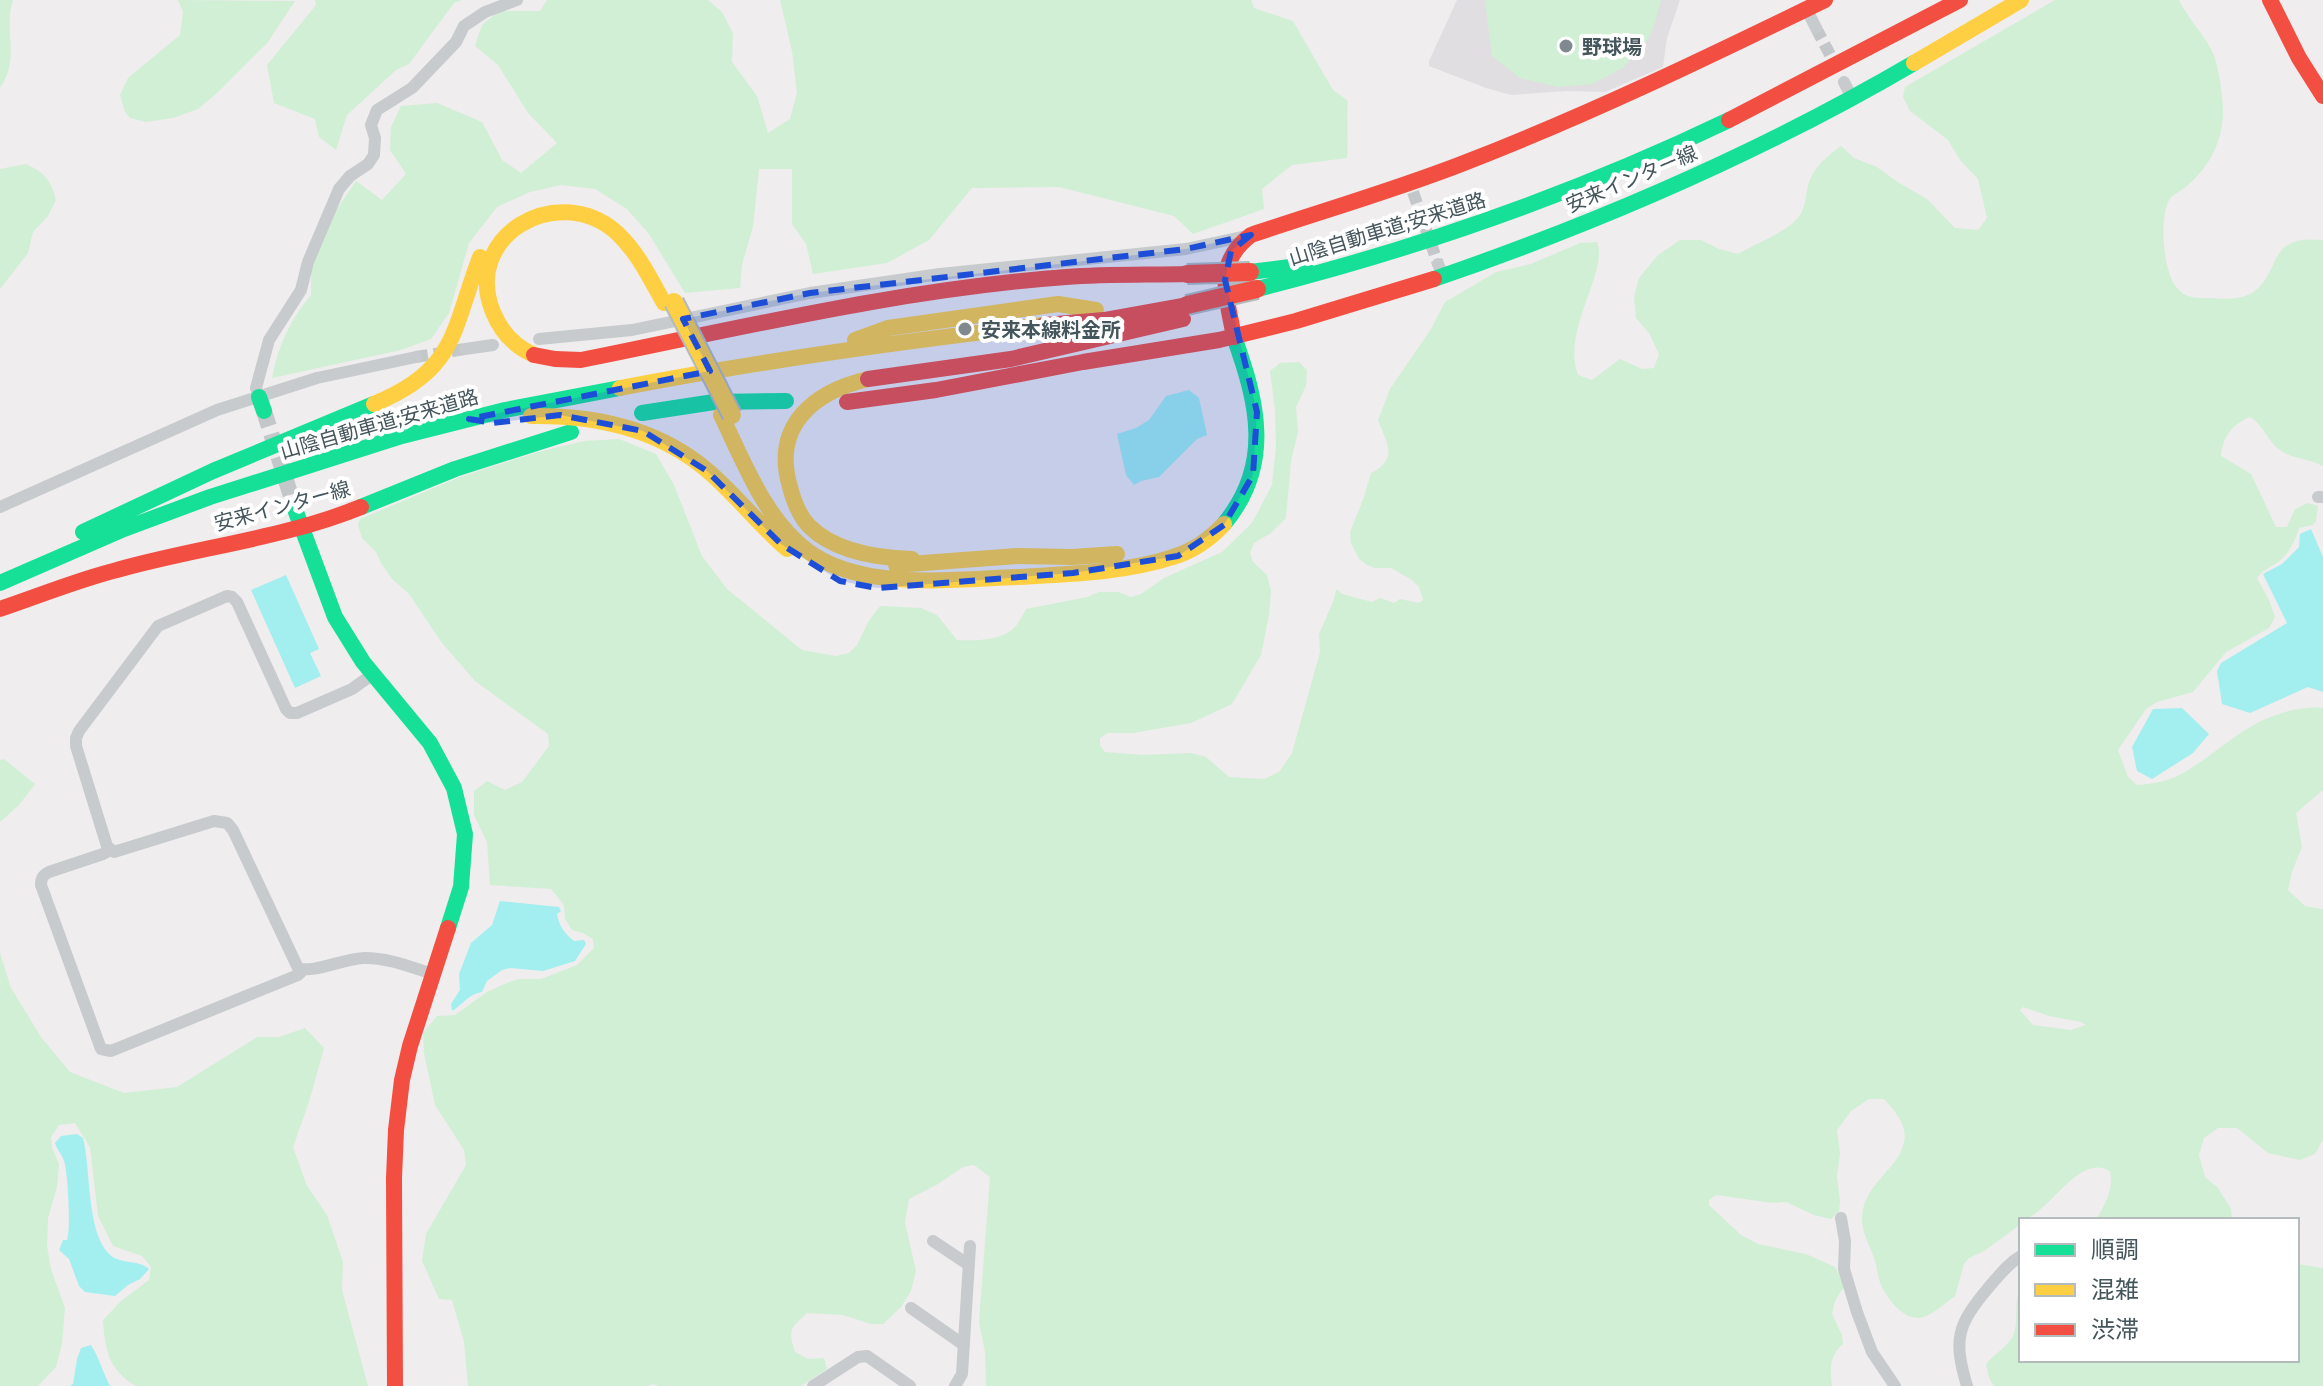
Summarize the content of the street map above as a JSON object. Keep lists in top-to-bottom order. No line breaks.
{"streets":{"main road":["安来インター線","山陰自動車道;安来道路"]},"places":["野球場","安来本線料金所"],"legend":["順調","混雑","渋滞"]}
